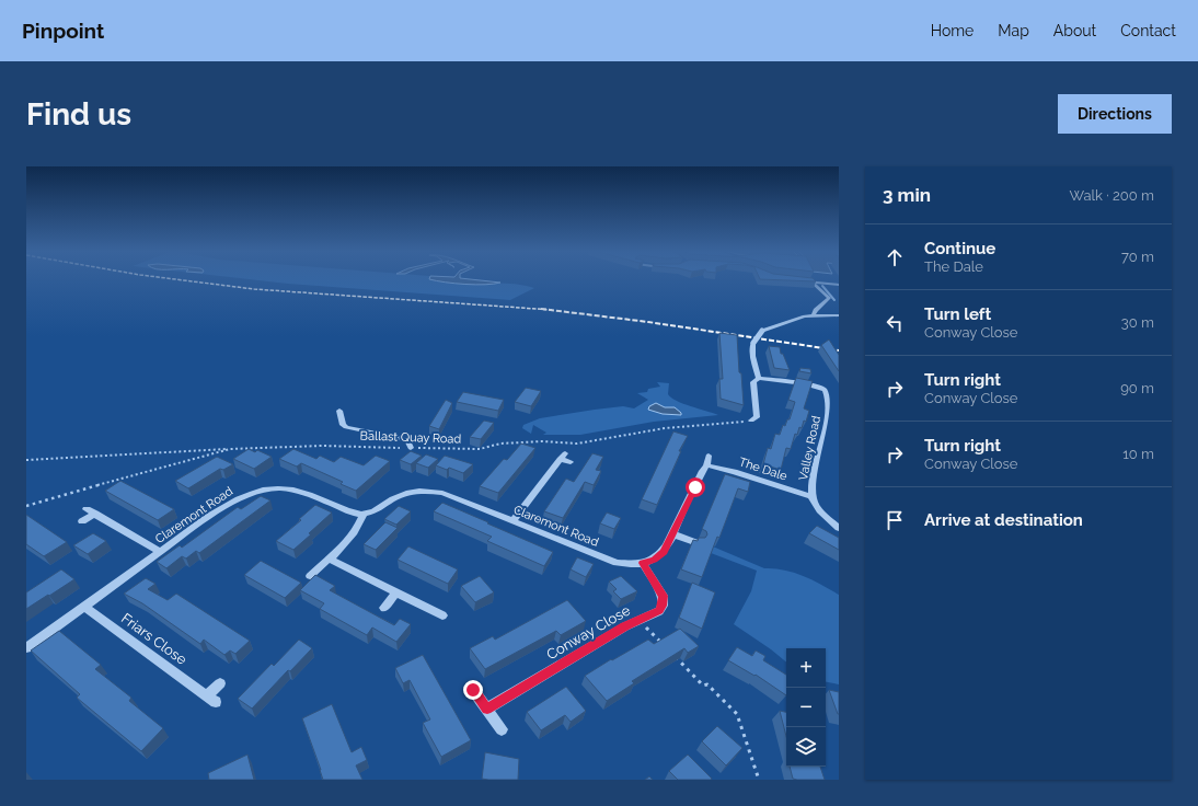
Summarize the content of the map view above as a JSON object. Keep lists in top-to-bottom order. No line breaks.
{"streets":{"street":["Valley Road","The Dale","Claremont Road","Conway Close","Friars Close"],"path":["Ballast Quay Road"]},"crossings":[["Valley Road","The Dale"],["Claremont Road","Conway Close"],["Claremont Road","Friars Close"]],"page":{"header":"Pinpoint","nav":["Home","Map","About","Contact"],"buttons":"Directions","title":"Find us","heading":["3 min","Walk · 200 m"],"list":[["Continue","The Dale","70 m"],["Turn left","Conway Close","30 m"],["Turn right","Conway Close","90 m"],["Turn right","Conway Close","10 m"],"Arrive at destination"],"map_buttons":["+","−"]}}
